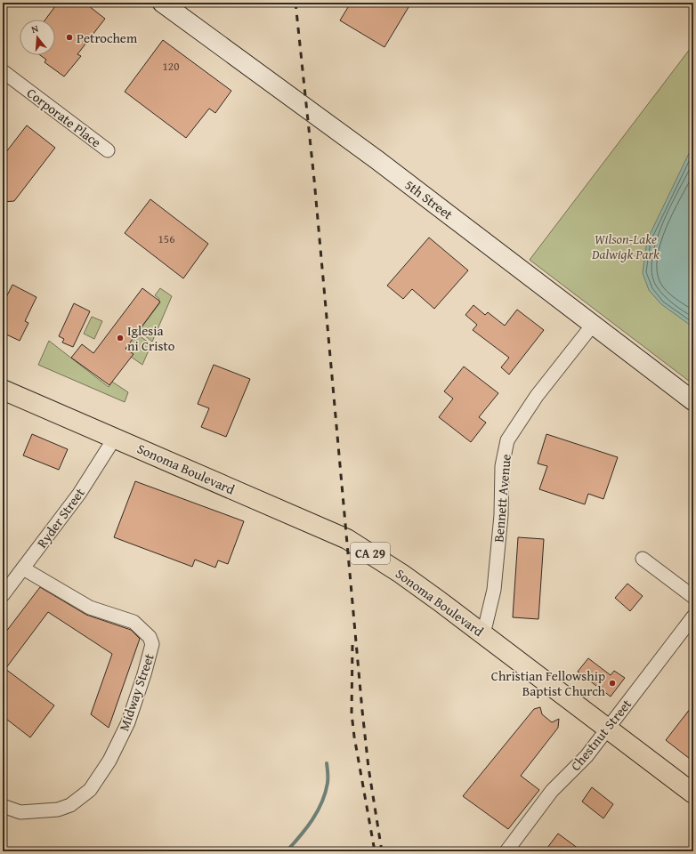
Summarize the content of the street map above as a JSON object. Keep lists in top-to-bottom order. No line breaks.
{"streets":{"main road":["Sonoma Boulevard","CA 29"],"street":["Corporate Place","5th Street","Bennett Avenue","Ryder Street","Midway Street","Chestnut Street"]},"crossings":[["5th Street","Bennett Avenue"],["Sonoma Boulevard","Bennett Avenue"],["Sonoma Boulevard","Ryder Street"],["Sonoma Boulevard","Chestnut Street"],["Ryder Street","Midway Street"]],"parks":["Wilson-Lake Dalwigk Park"],"places":["Petrochem","Iglesia ni Cristo","Christian Fellowship Baptist Church"],"house_numbers":["120","156"],"north":"top"}
